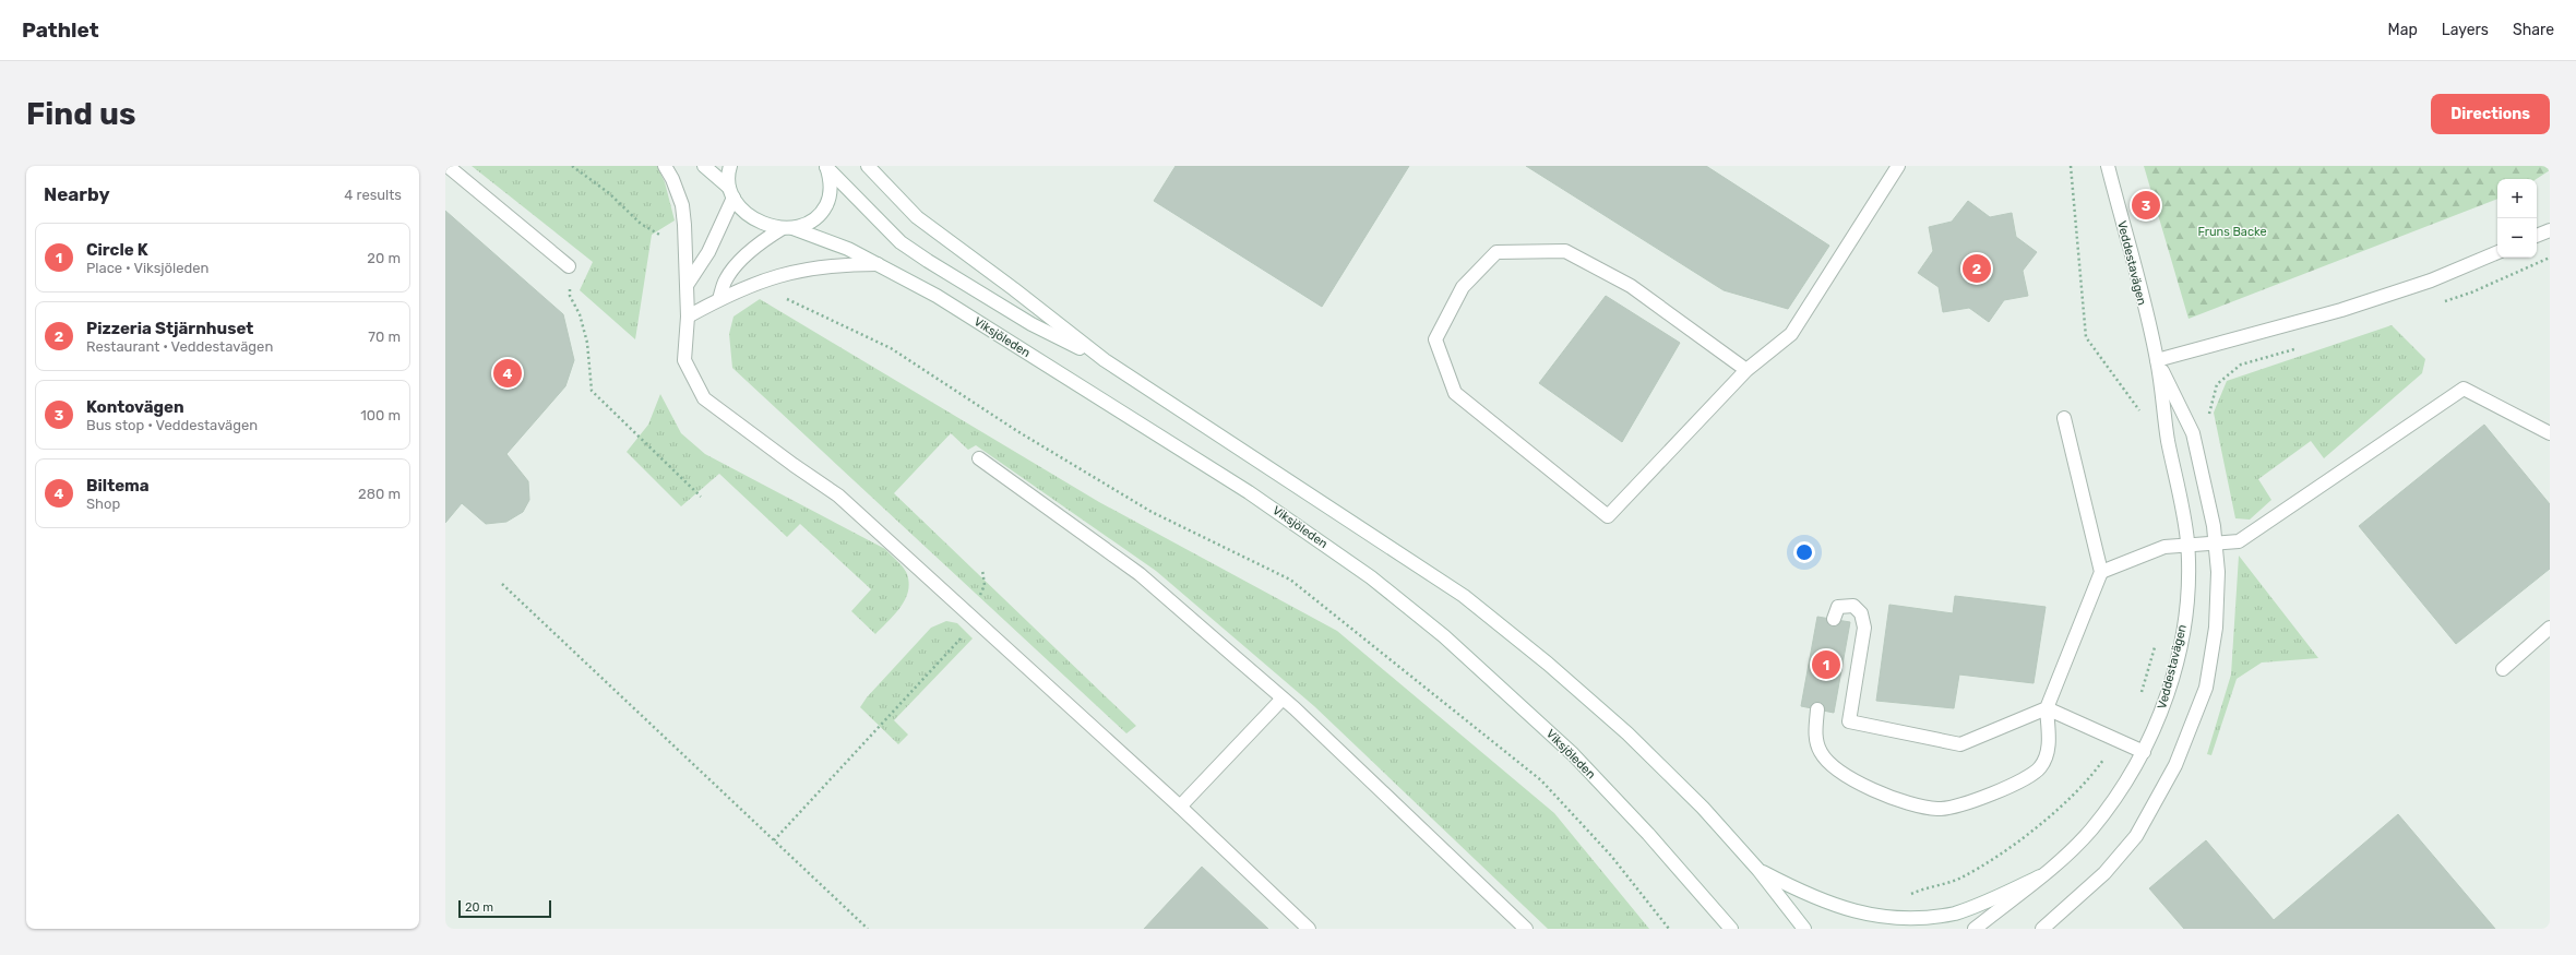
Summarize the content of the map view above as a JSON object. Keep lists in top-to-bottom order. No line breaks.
{"streets":{"main road":["Veddestavägen","Viksjöleden"]},"parks":["Fruns Backe"],"scale_bar":"20 m","page":{"header":"Pathlet","nav":["Map","Layers","Share"],"buttons":"Directions","title":"Find us","heading":["Nearby","4 results"],"map_buttons":["+","−"],"pins":["3","2","4","1"],"list":[{"mark":"1","name":"Circle K","note":"Place · Viksjöleden","value":"20 m"},{"mark":"2","name":"Pizzeria Stjärnhuset","note":"Restaurant · Veddestavägen","value":"70 m"},{"mark":"3","name":"Kontovägen","note":"Bus stop · Veddestavägen","value":"100 m"},{"mark":"4","name":"Biltema","note":"Shop","value":"280 m"}],"scale":"20 m"}}
